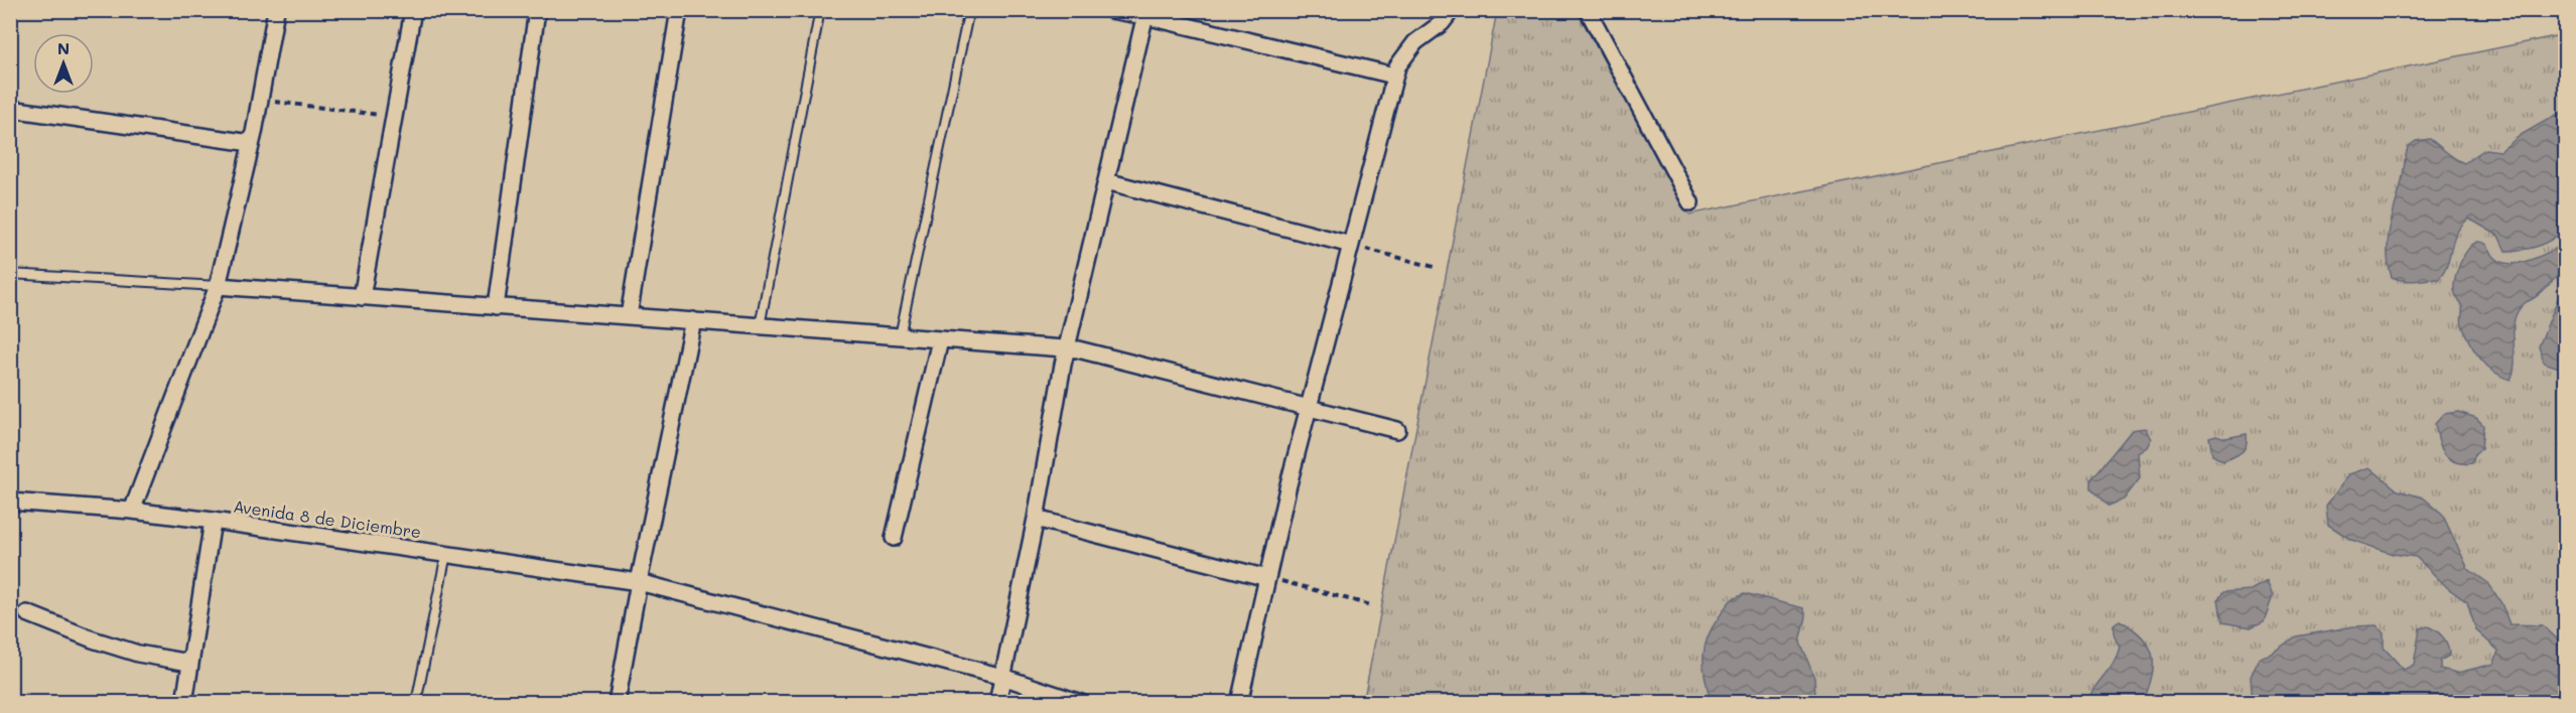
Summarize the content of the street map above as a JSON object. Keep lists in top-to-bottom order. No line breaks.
{"streets":{"street":["Avenida 8 de Diciembre"]},"north":"top"}
